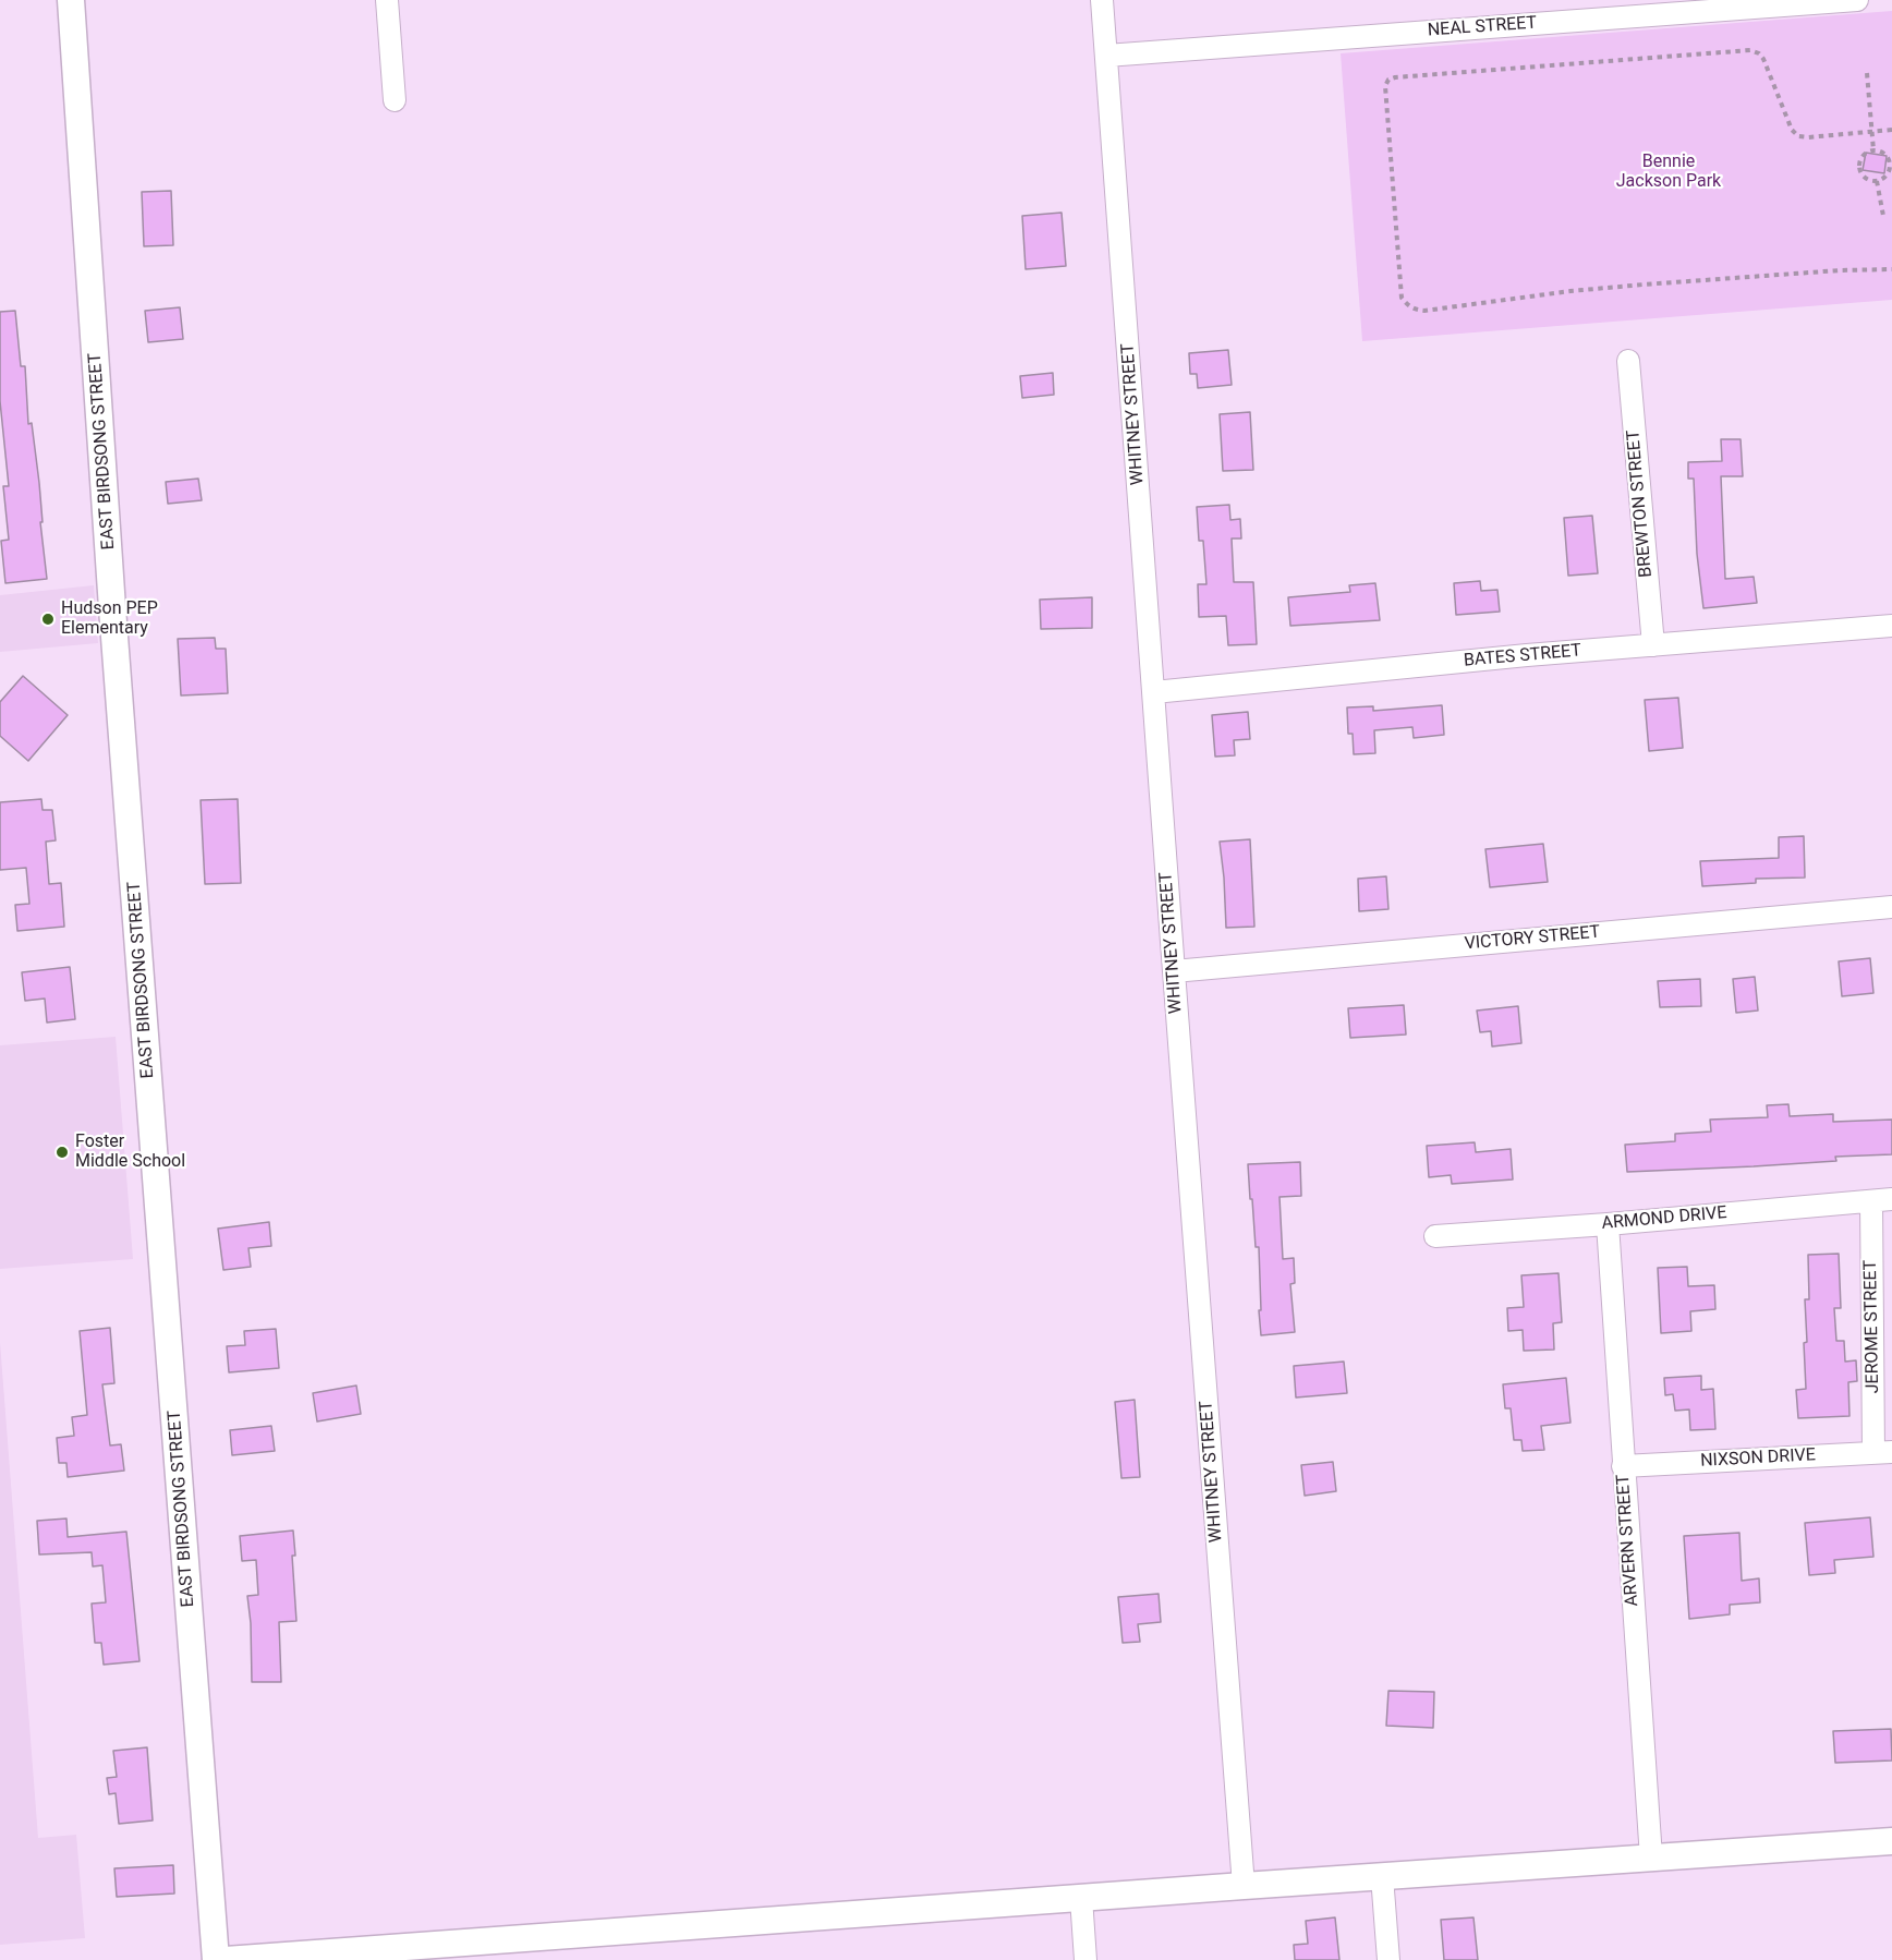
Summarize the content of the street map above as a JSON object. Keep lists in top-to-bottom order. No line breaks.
{"streets":{"street":["NEAL STREET","WHITNEY STREET","EAST BIRDSONG STREET","BREWTON STREET","BATES STREET","VICTORY STREET","ARMOND DRIVE","JEROME STREET","NIXSON DRIVE","ARVERN STREET"]},"crossings":[["NEAL STREET","WHITNEY STREET"],["WHITNEY STREET","BATES STREET"],["WHITNEY STREET","VICTORY STREET"],["BREWTON STREET","BATES STREET"],["ARMOND DRIVE","JEROME STREET"],["ARMOND DRIVE","ARVERN STREET"],["JEROME STREET","NIXSON DRIVE"],["NIXSON DRIVE","ARVERN STREET"]],"parks":["Bennie Jackson Park"],"places":["Hudson PEP Elementary","Foster Middle School"]}
